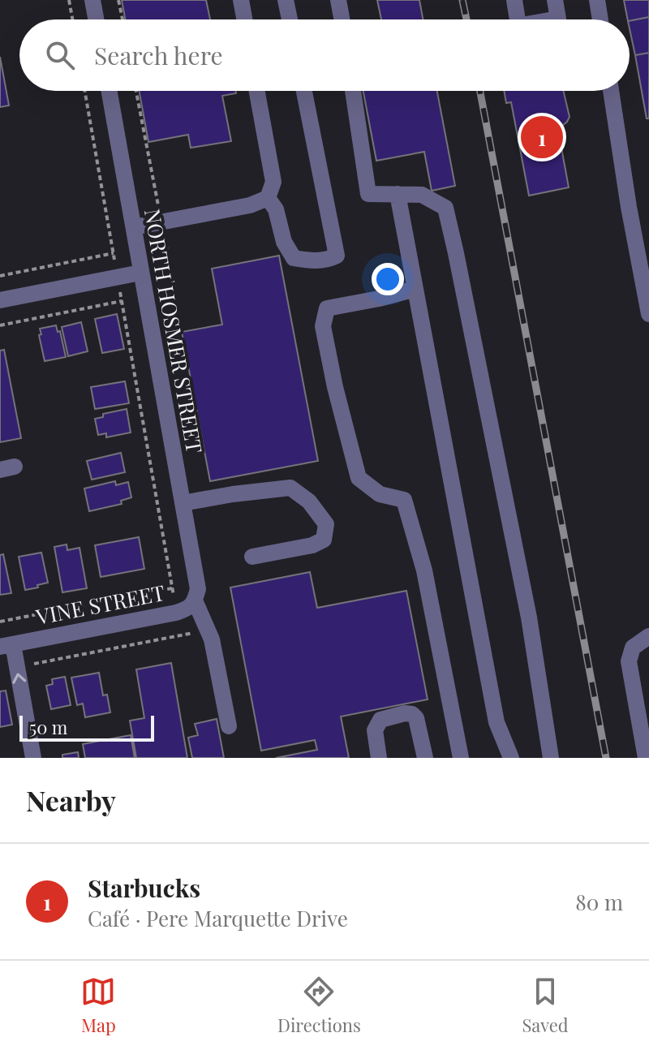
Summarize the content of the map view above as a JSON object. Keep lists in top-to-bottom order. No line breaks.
{"streets":{"street":["NORTH HOSMER STREET","VINE STREET"]},"crossings":[["NORTH HOSMER STREET","VINE STREET"]],"scale_bar":"50 m","page":{"search":"Search here","pins":"1","scale":"50 m","heading":"Nearby","list":[{"mark":"1","name":"Starbucks","note":"Café · Pere Marquette Drive","value":"80 m"}],"nav":["Map","Directions","Saved"]}}
